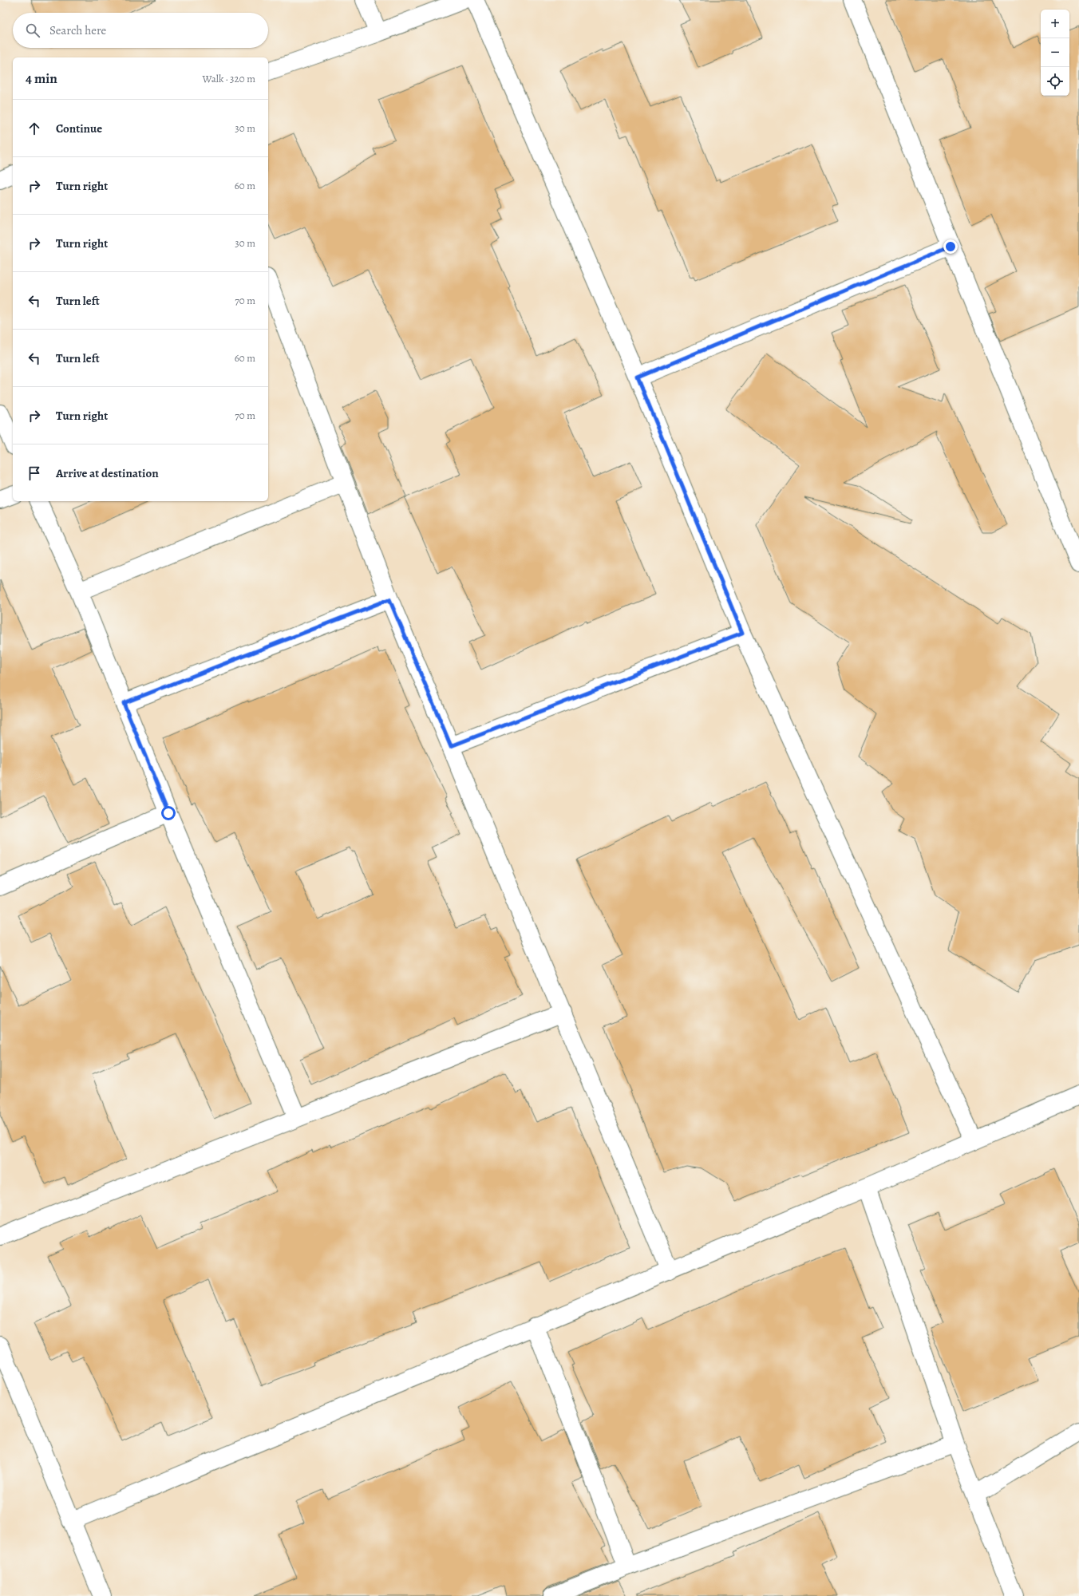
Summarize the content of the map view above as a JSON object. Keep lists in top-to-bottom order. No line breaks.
{"page":{"map_buttons":["+","−"],"search":"Search here","heading":["4 min","Walk · 320 m"],"list":[["Continue","30 m"],["Turn right","60 m"],["Turn right","30 m"],["Turn left","70 m"],["Turn left","60 m"],["Turn right","70 m"],"Arrive at destination"]}}
